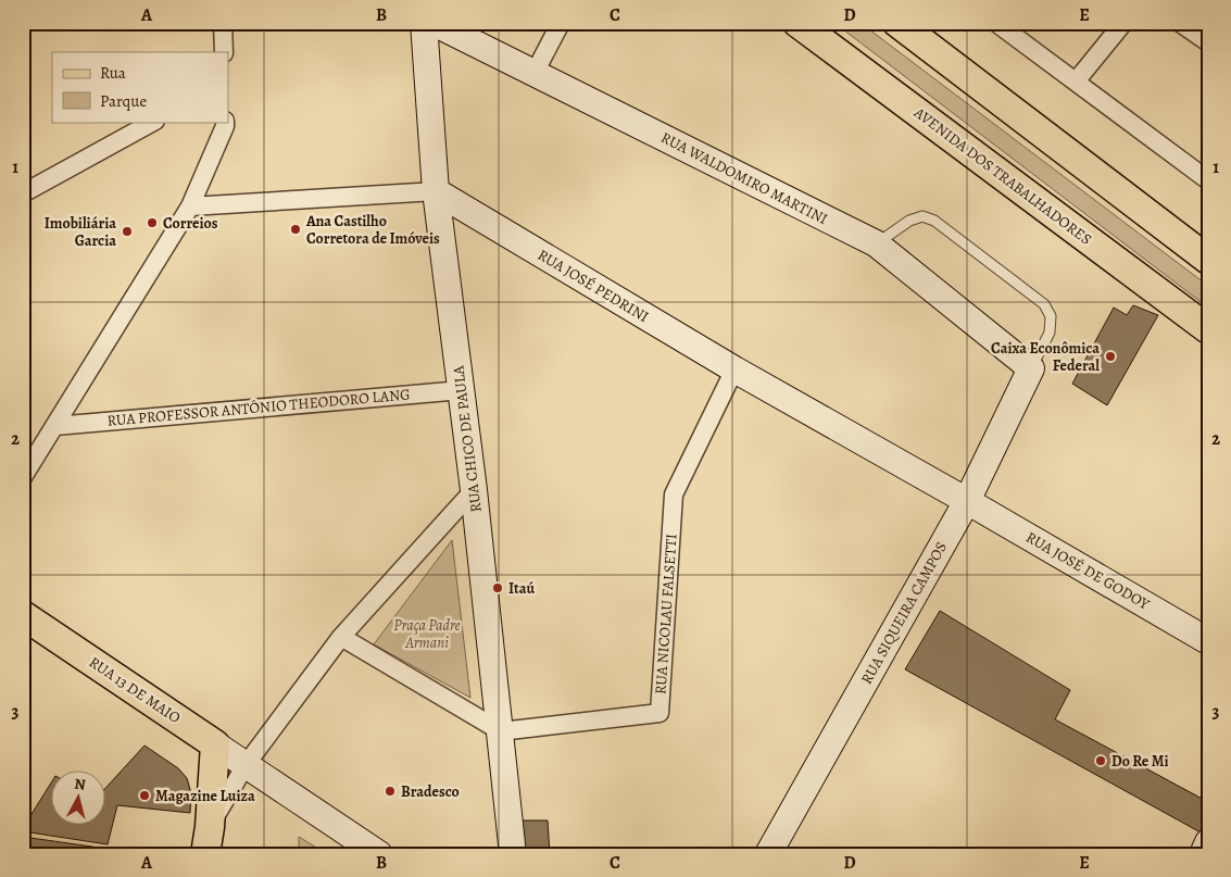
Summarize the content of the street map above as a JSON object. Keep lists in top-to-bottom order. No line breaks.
{"streets":{"main road":["AVENIDA DOS TRABALHADORES","RUA WALDOMIRO MARTINI","RUA JOSÉ PEDRINI","RUA CHICO DE PAULA","RUA JOSÉ DE GODOY","RUA SIQUEIRA CAMPOS","RUA 13 DE MAIO"],"street":["RUA PROFESSOR ANTÔNIO THEODORO LANG","RUA NICOLAU FALSETTI"]},"crossings":[["RUA WALDOMIRO MARTINI","RUA SIQUEIRA CAMPOS"],["RUA JOSÉ PEDRINI","RUA CHICO DE PAULA"],["RUA JOSÉ PEDRINI","RUA JOSÉ DE GODOY"],["RUA JOSÉ PEDRINI","RUA SIQUEIRA CAMPOS"],["RUA JOSÉ PEDRINI","RUA NICOLAU FALSETTI"],["RUA PROFESSOR ANTÔNIO THEODORO LANG","RUA CHICO DE PAULA"],["RUA CHICO DE PAULA","RUA NICOLAU FALSETTI"],["RUA JOSÉ DE GODOY","RUA SIQUEIRA CAMPOS"]],"parks":["Praça Padre Armani"],"places":["Correios","Ana Castilho Corretora de Imóveis","Imobiliária Garcia","Caixa Econômica Federal","Itaú","Do Re Mi","Bradesco","Magazine Luiza"],"legend":["Rua","Parque"],"north":"top","grid":{"columns":["A","B","C","D","E"],"rows":["1","2","3"]}}
